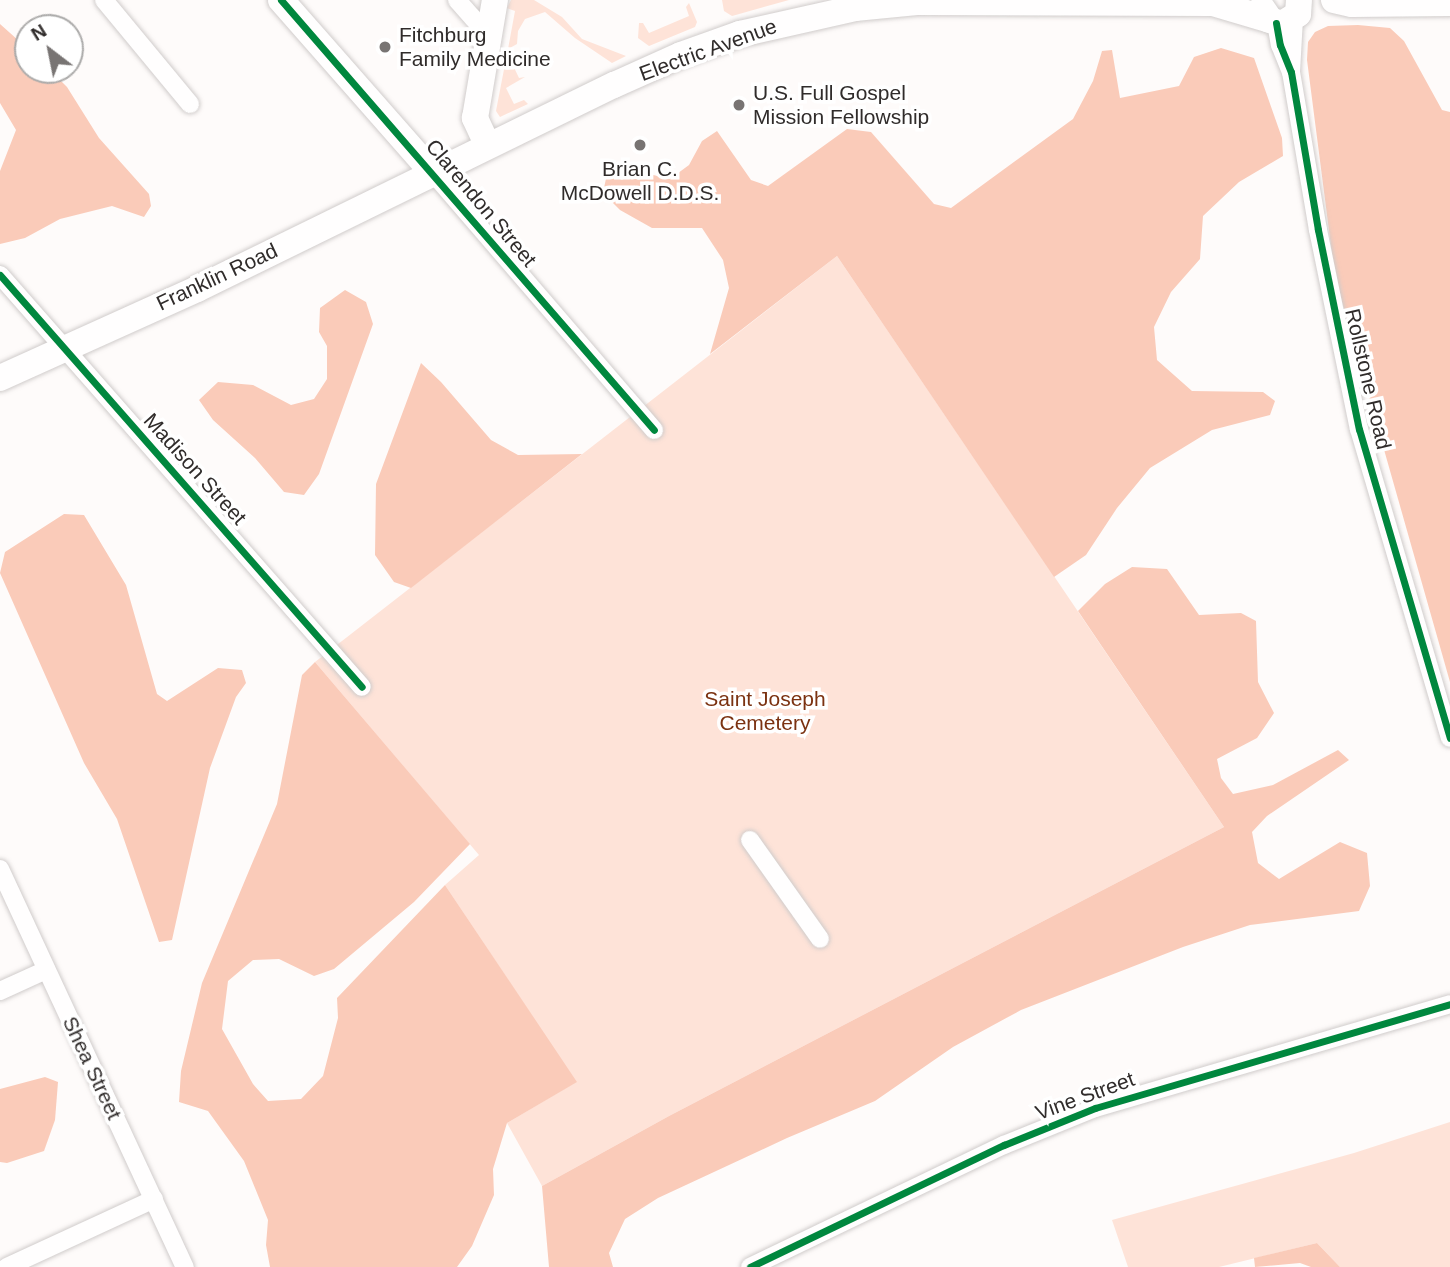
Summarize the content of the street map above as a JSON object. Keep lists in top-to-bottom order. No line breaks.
{"streets":{"main road":["Electric Avenue","Clarendon Street","Franklin Road"],"street":["Rollstone Road","Madison Street","Shea Street","Vine Street"]},"crossings":[["Electric Avenue","Clarendon Street"],["Electric Avenue","Franklin Road"],["Electric Avenue","Rollstone Road"],["Clarendon Street","Franklin Road"],["Franklin Road","Madison Street"]],"parks":["Saint Joseph Cemetery"],"places":["Fitchburg Family Medicine","U.S. Full Gospel Mission Fellowship","Brian C. McDowell D.D.S."],"north":"top left"}
